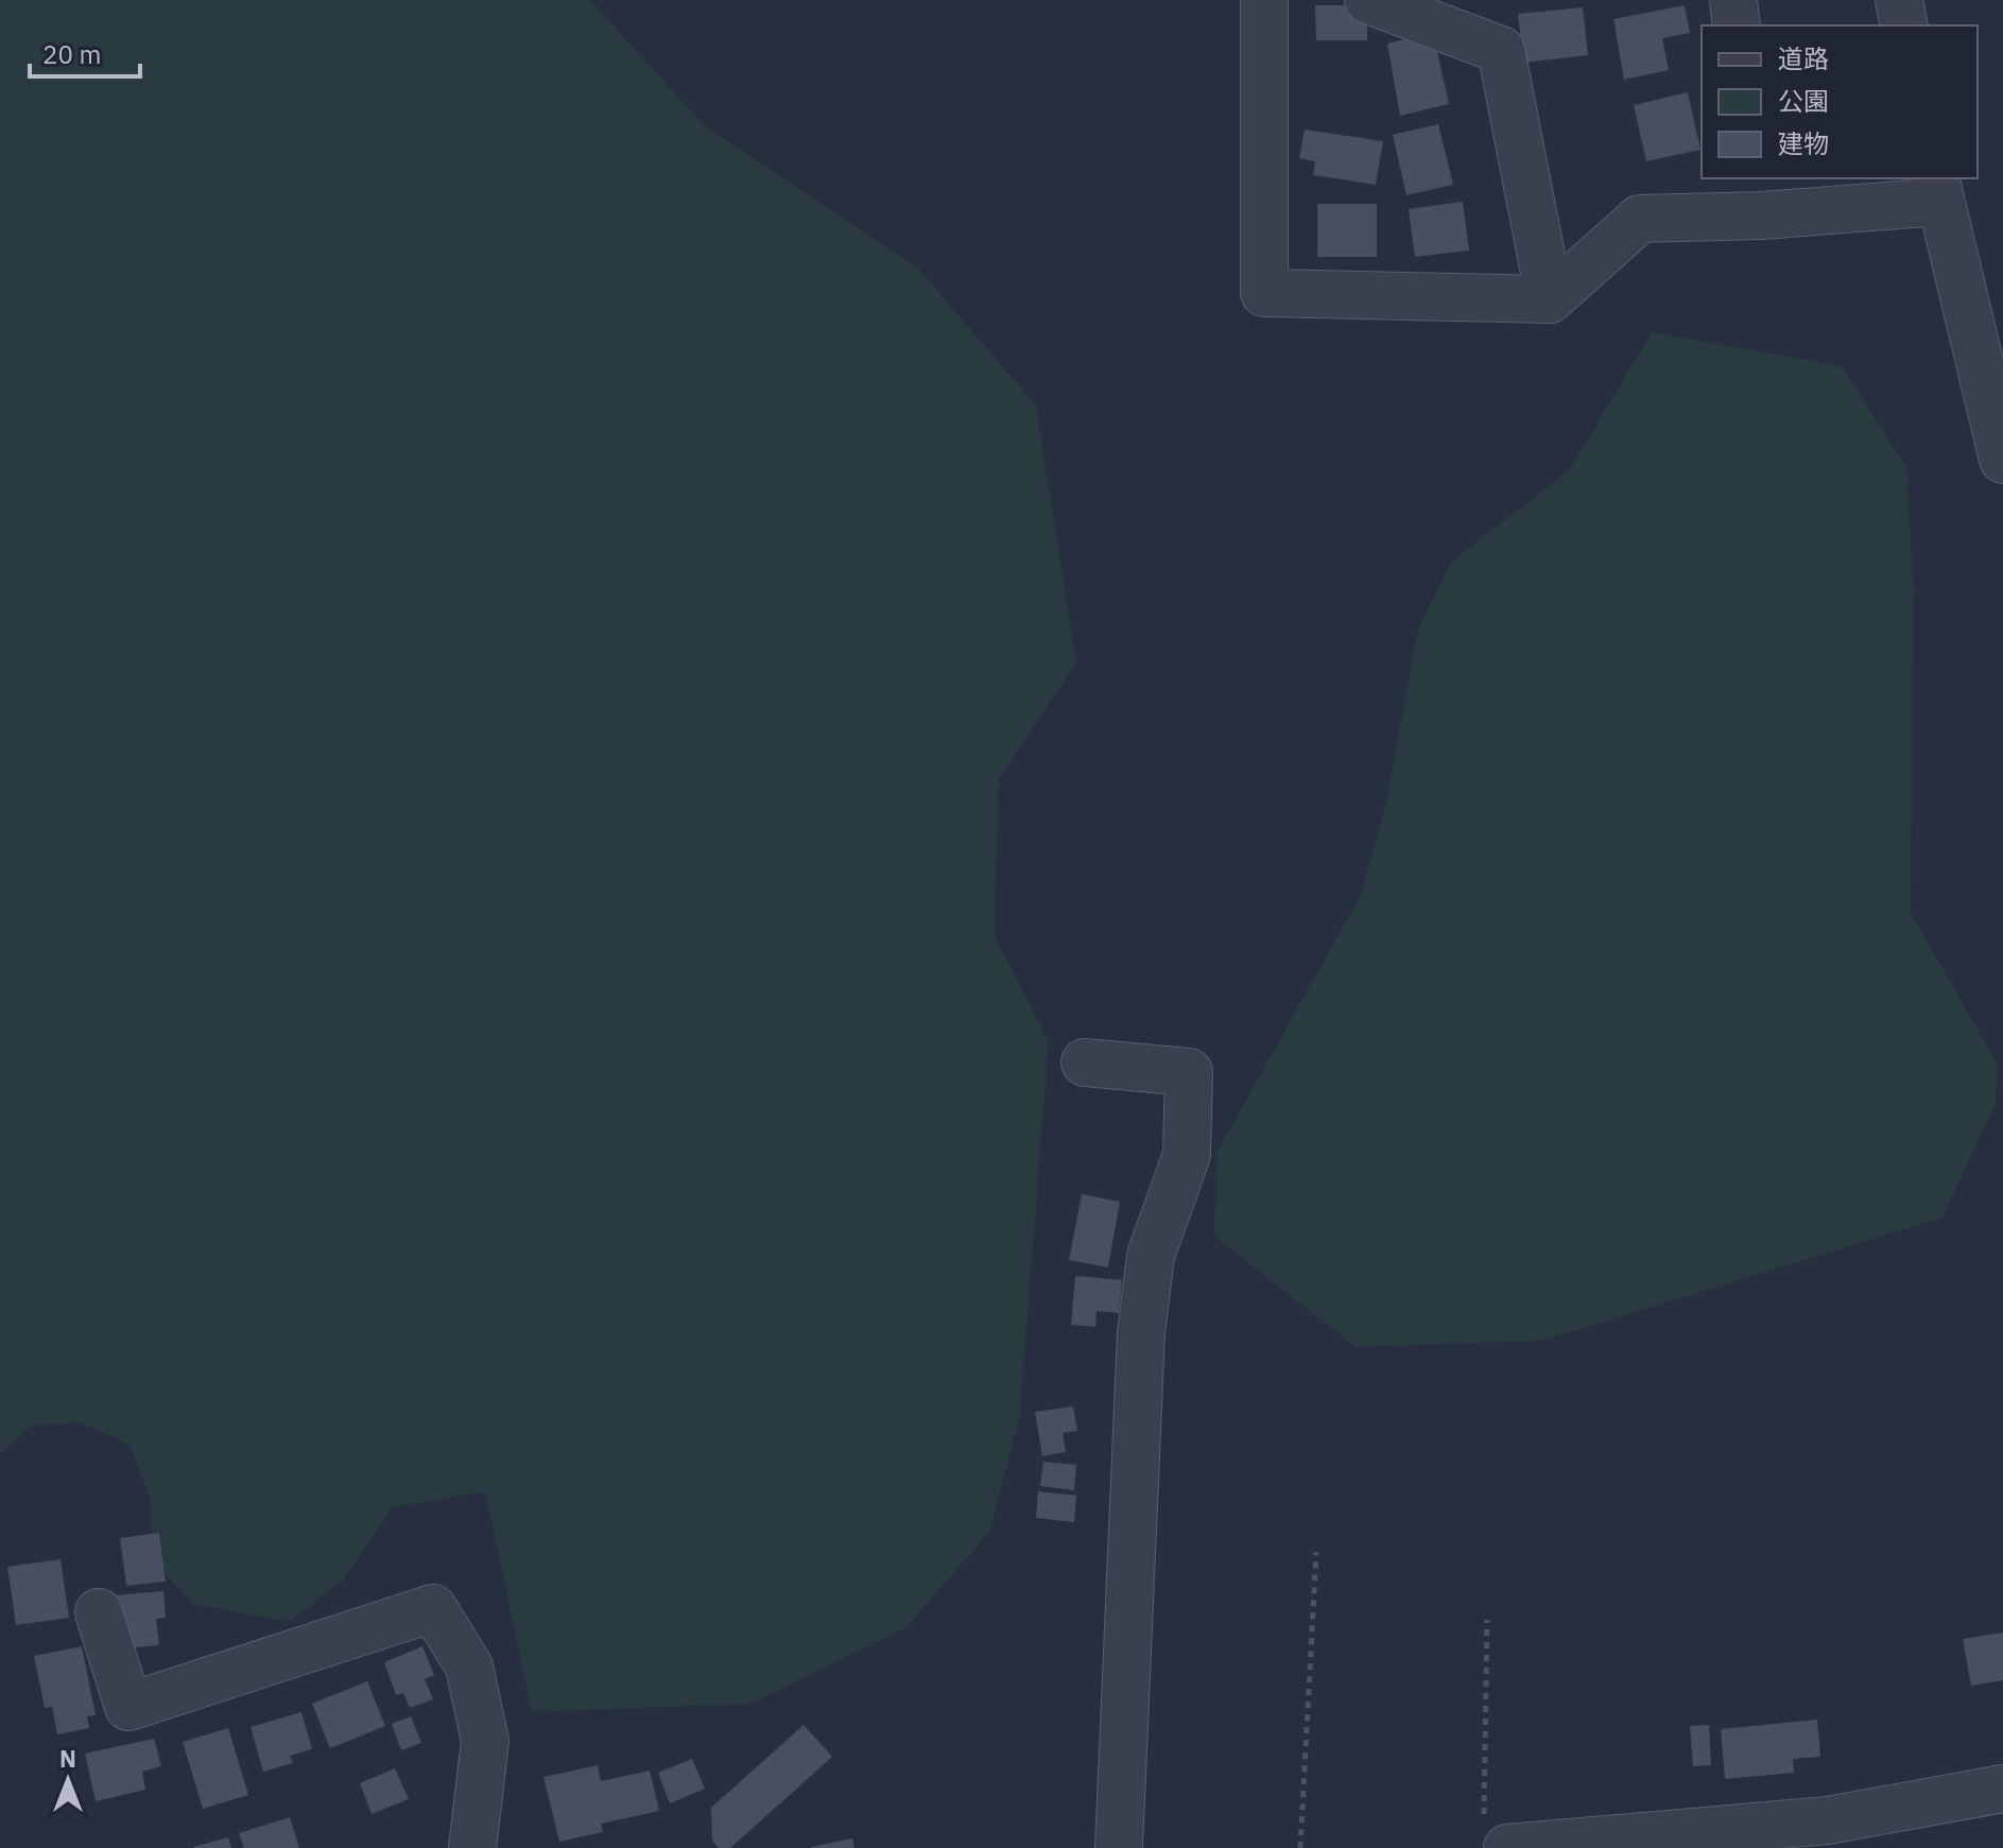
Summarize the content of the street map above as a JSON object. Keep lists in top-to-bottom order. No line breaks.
{"legend":["道路","公園","建物"],"scale_bar":"20 m","north":"top"}
